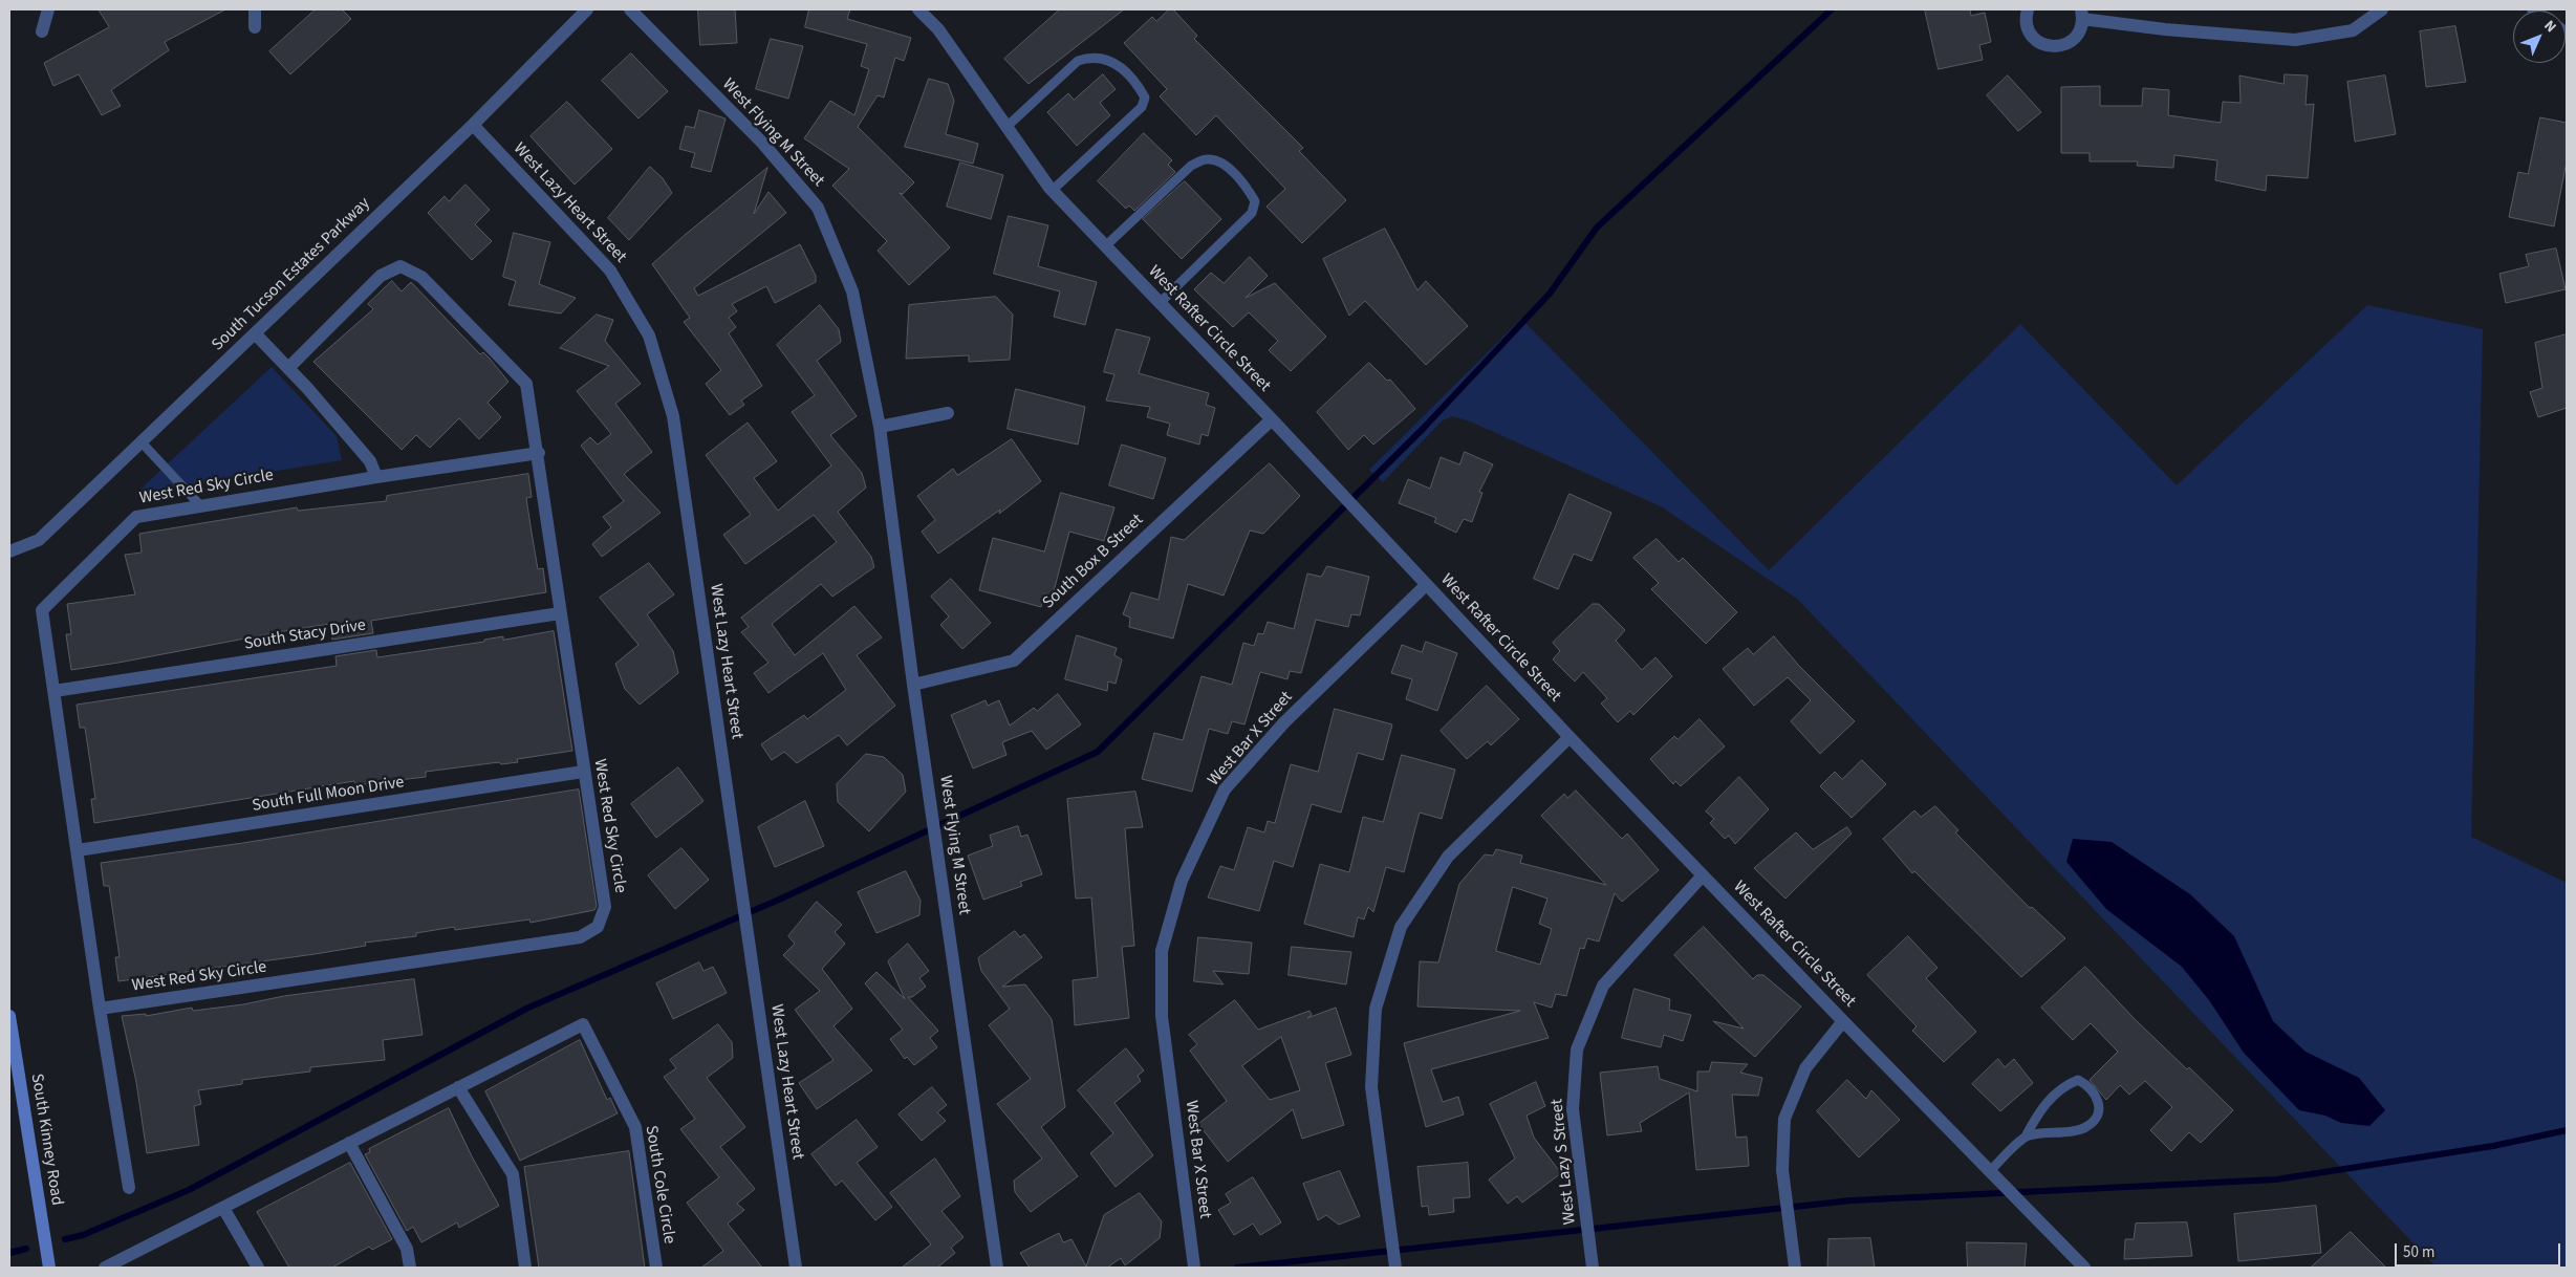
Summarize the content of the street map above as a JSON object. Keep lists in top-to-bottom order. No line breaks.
{"streets":{"main road":["South Kinney Road"],"street":["West Flying M Street","West Lazy Heart Street","South Tucson Estates Parkway","West Rafter Circle Street","West Red Sky Circle","South Box B Street","South Stacy Drive","West Bar X Street","South Full Moon Drive","West Lazy S Street","South Cole Circle"]},"crossings":[["West Flying M Street","South Box B Street"],["West Lazy Heart Street","South Tucson Estates Parkway"],["West Rafter Circle Street","South Box B Street"],["West Rafter Circle Street","West Bar X Street"],["West Rafter Circle Street","West Lazy S Street"],["West Red Sky Circle","South Stacy Drive"],["West Red Sky Circle","South Full Moon Drive"]],"scale_bar":"50 m","north":"top right"}
